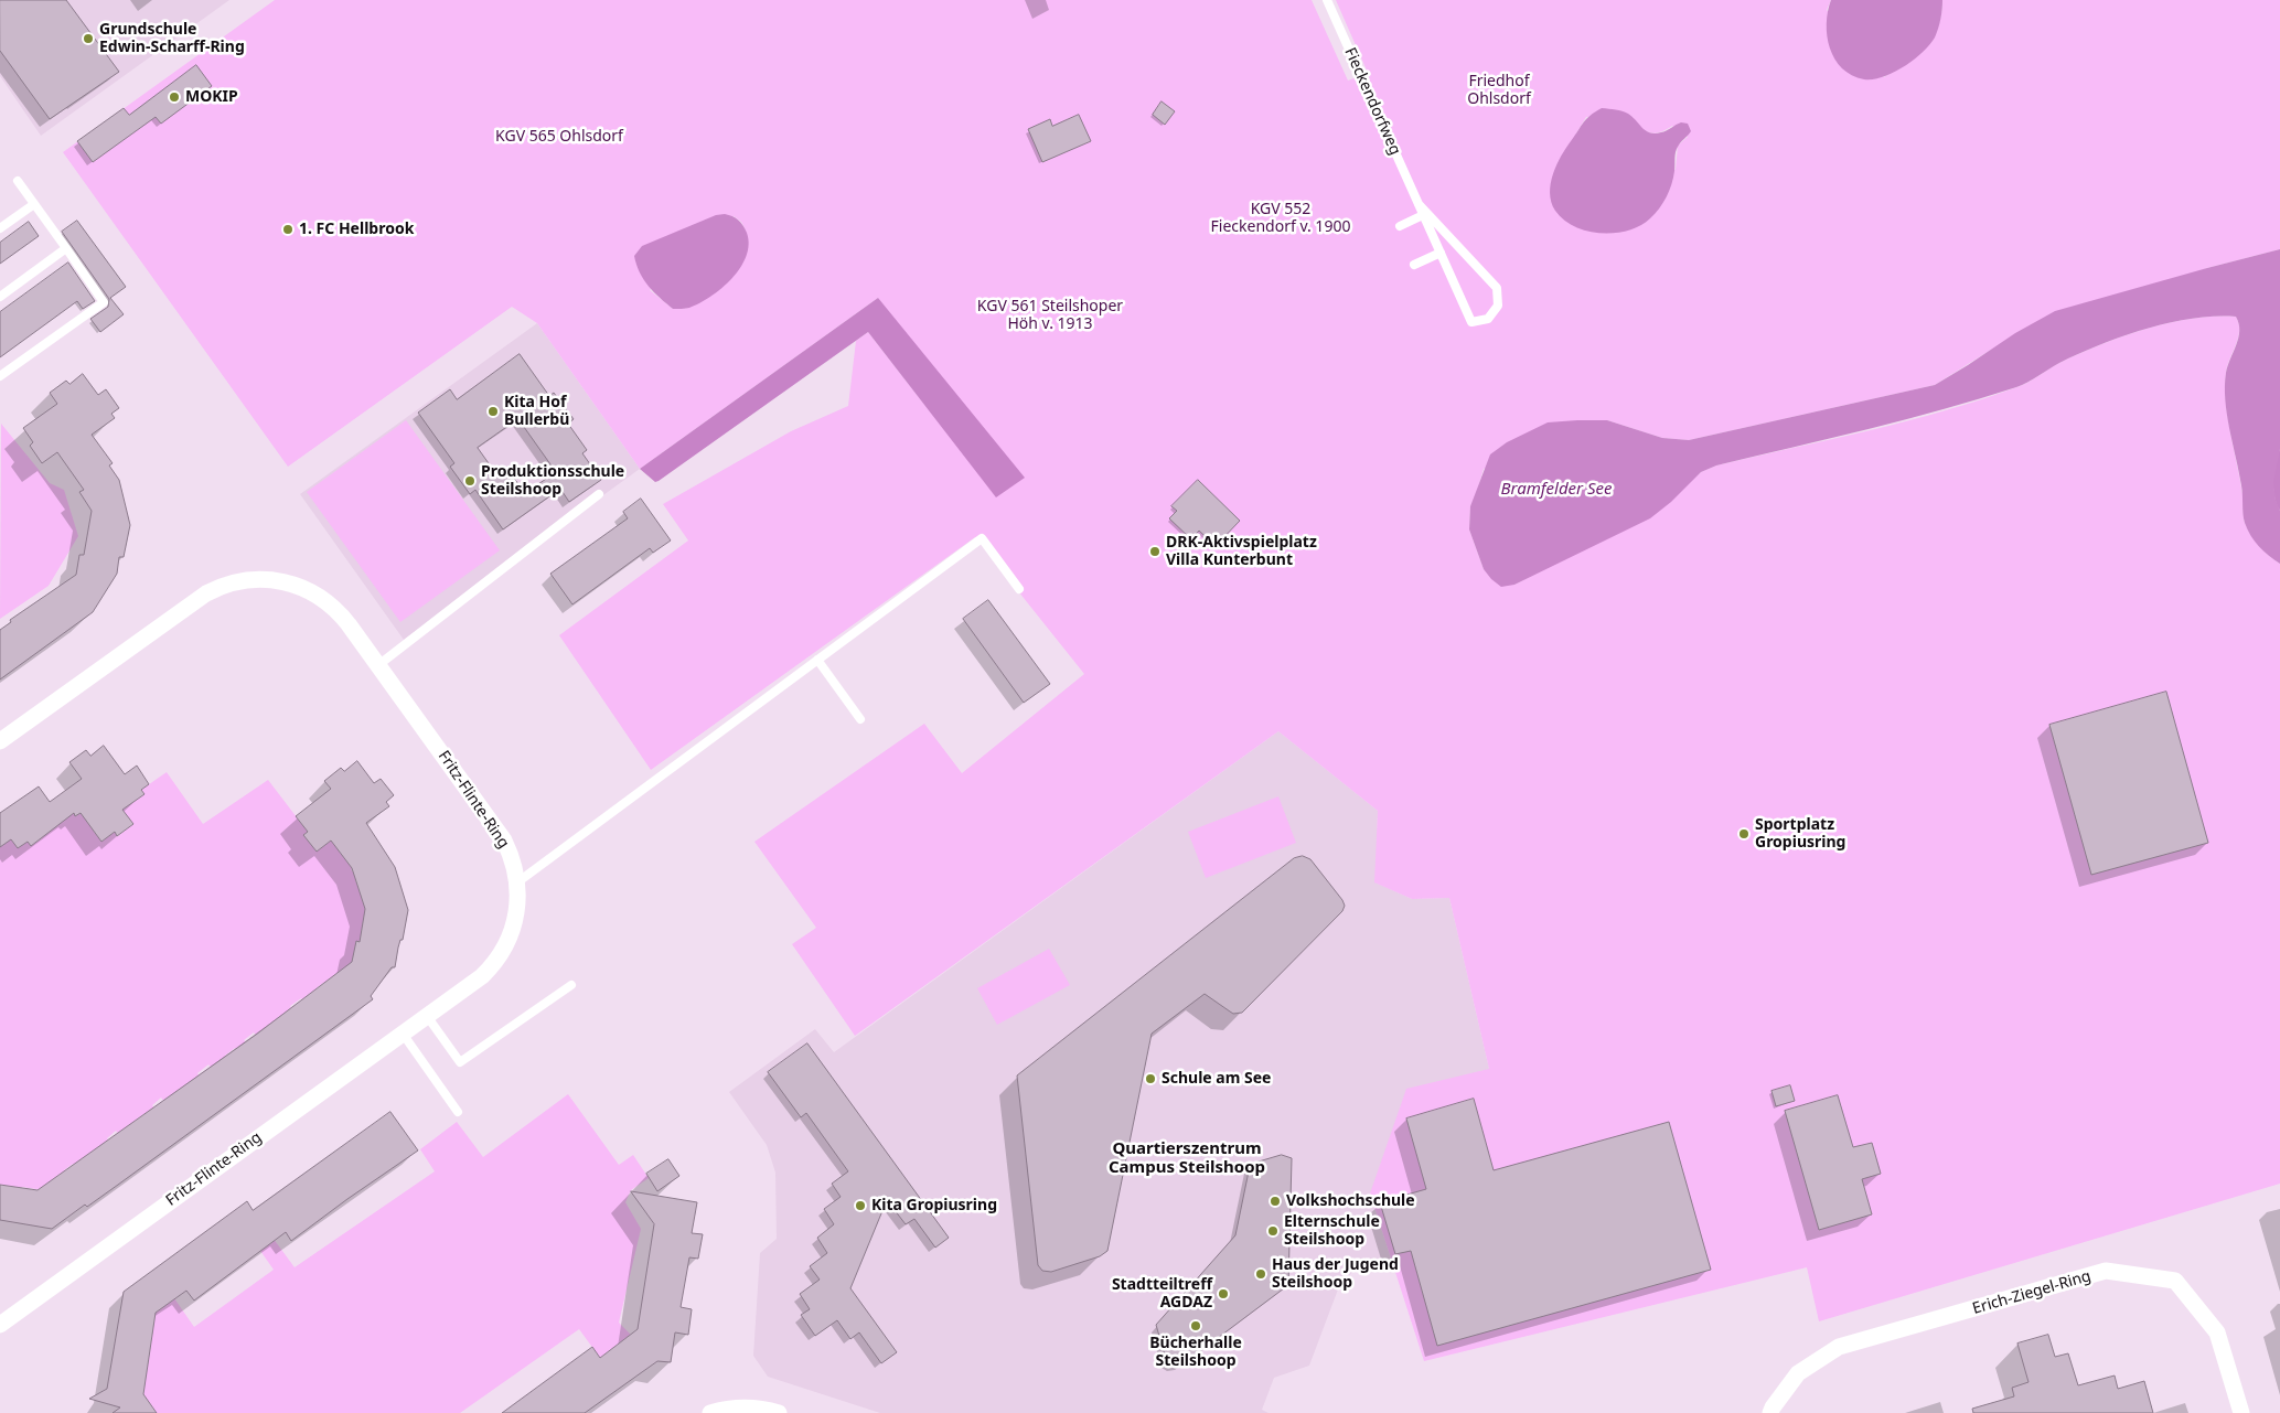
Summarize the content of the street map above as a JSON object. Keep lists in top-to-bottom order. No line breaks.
{"streets":{"street":["Fritz-Flinte-Ring","Erich-Ziegel-Ring"],"lane":["Fieckendorfweg"]},"districts":["Quartierszentrum Campus Steilshoop"],"water":["Bramfelder See"],"parks":["Friedhof Ohlsdorf","KGV 565 Ohlsdorf","KGV 552 Fieckendorf v. 1900","KGV 561 Steilshoper Höh v. 1913"],"places":["Grundschule Edwin-Scharff-Ring","MOKIP","1. FC Hellbrook","Kita Hof Bullerbü","Produktionsschule Steilshoop","DRK-Aktivspielplatz Villa Kunterbunt","Sportplatz Gropiusring","Schule am See","Volkshochschule","Kita Gropiusring","Elternschule Steilshoop","Haus der Jugend Steilshoop","Stadtteiltreff AGDAZ","Bücherhalle Steilshoop"]}
